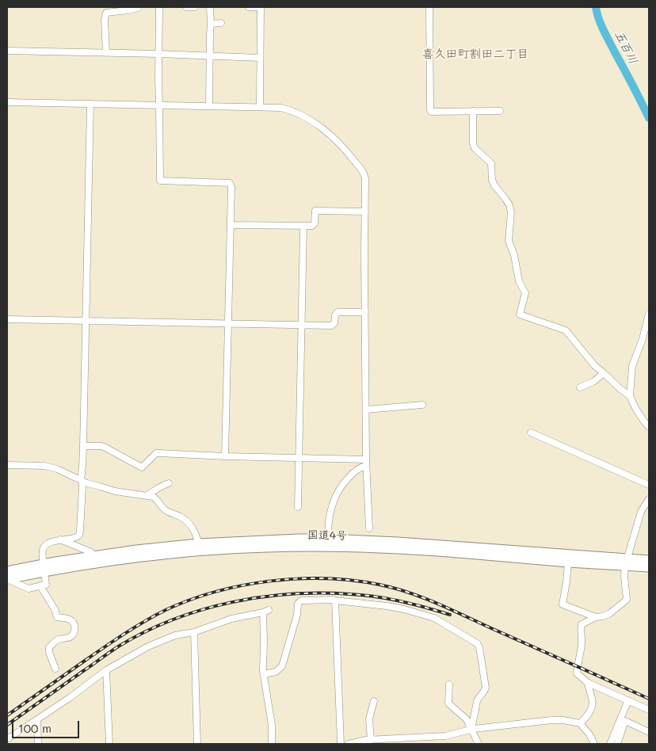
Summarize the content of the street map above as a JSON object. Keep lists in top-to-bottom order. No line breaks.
{"streets":{"highway":["国道4号"]},"districts":["喜久田町割田二丁目"],"water":["五百川"],"scale_bar":"100 m"}
